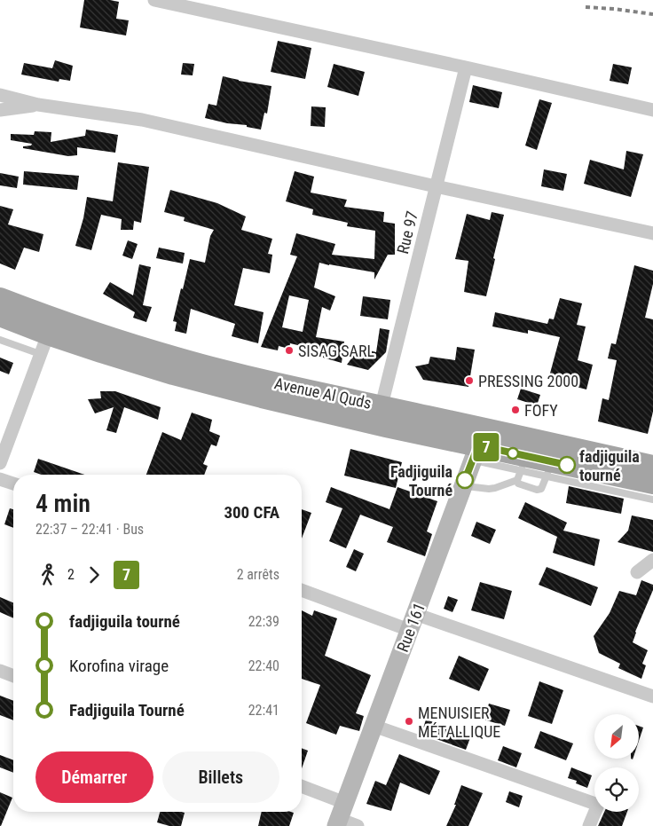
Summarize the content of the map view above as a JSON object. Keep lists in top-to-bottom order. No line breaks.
{"streets":{"main road":["Avenue Al Quds"],"street":["Rue 97","Rue 161"]},"crossings":[["Rue 97","Avenue Al Quds"],["Avenue Al Quds","Rue 161"]],"places":["SISAG SARL","PRESSING 2000","FOFY","fadjiguila tourné","Fadjiguila Tourné","MENUISIER MÉTALLIQUE"],"lines":["bus line 7"],"north":"bottom left","page":{"on_map":"7","heading":["4 min","22:37 – 22:41 · Bus","300 CFA"],"legs":["2","7","2 arrêts"],"list":[{"name":"fadjiguila tourné","value":"22:39"},{"name":"Korofina virage","value":"22:40"},{"name":"Fadjiguila Tourné","value":"22:41"}],"buttons":["Démarrer","Billets"]}}
